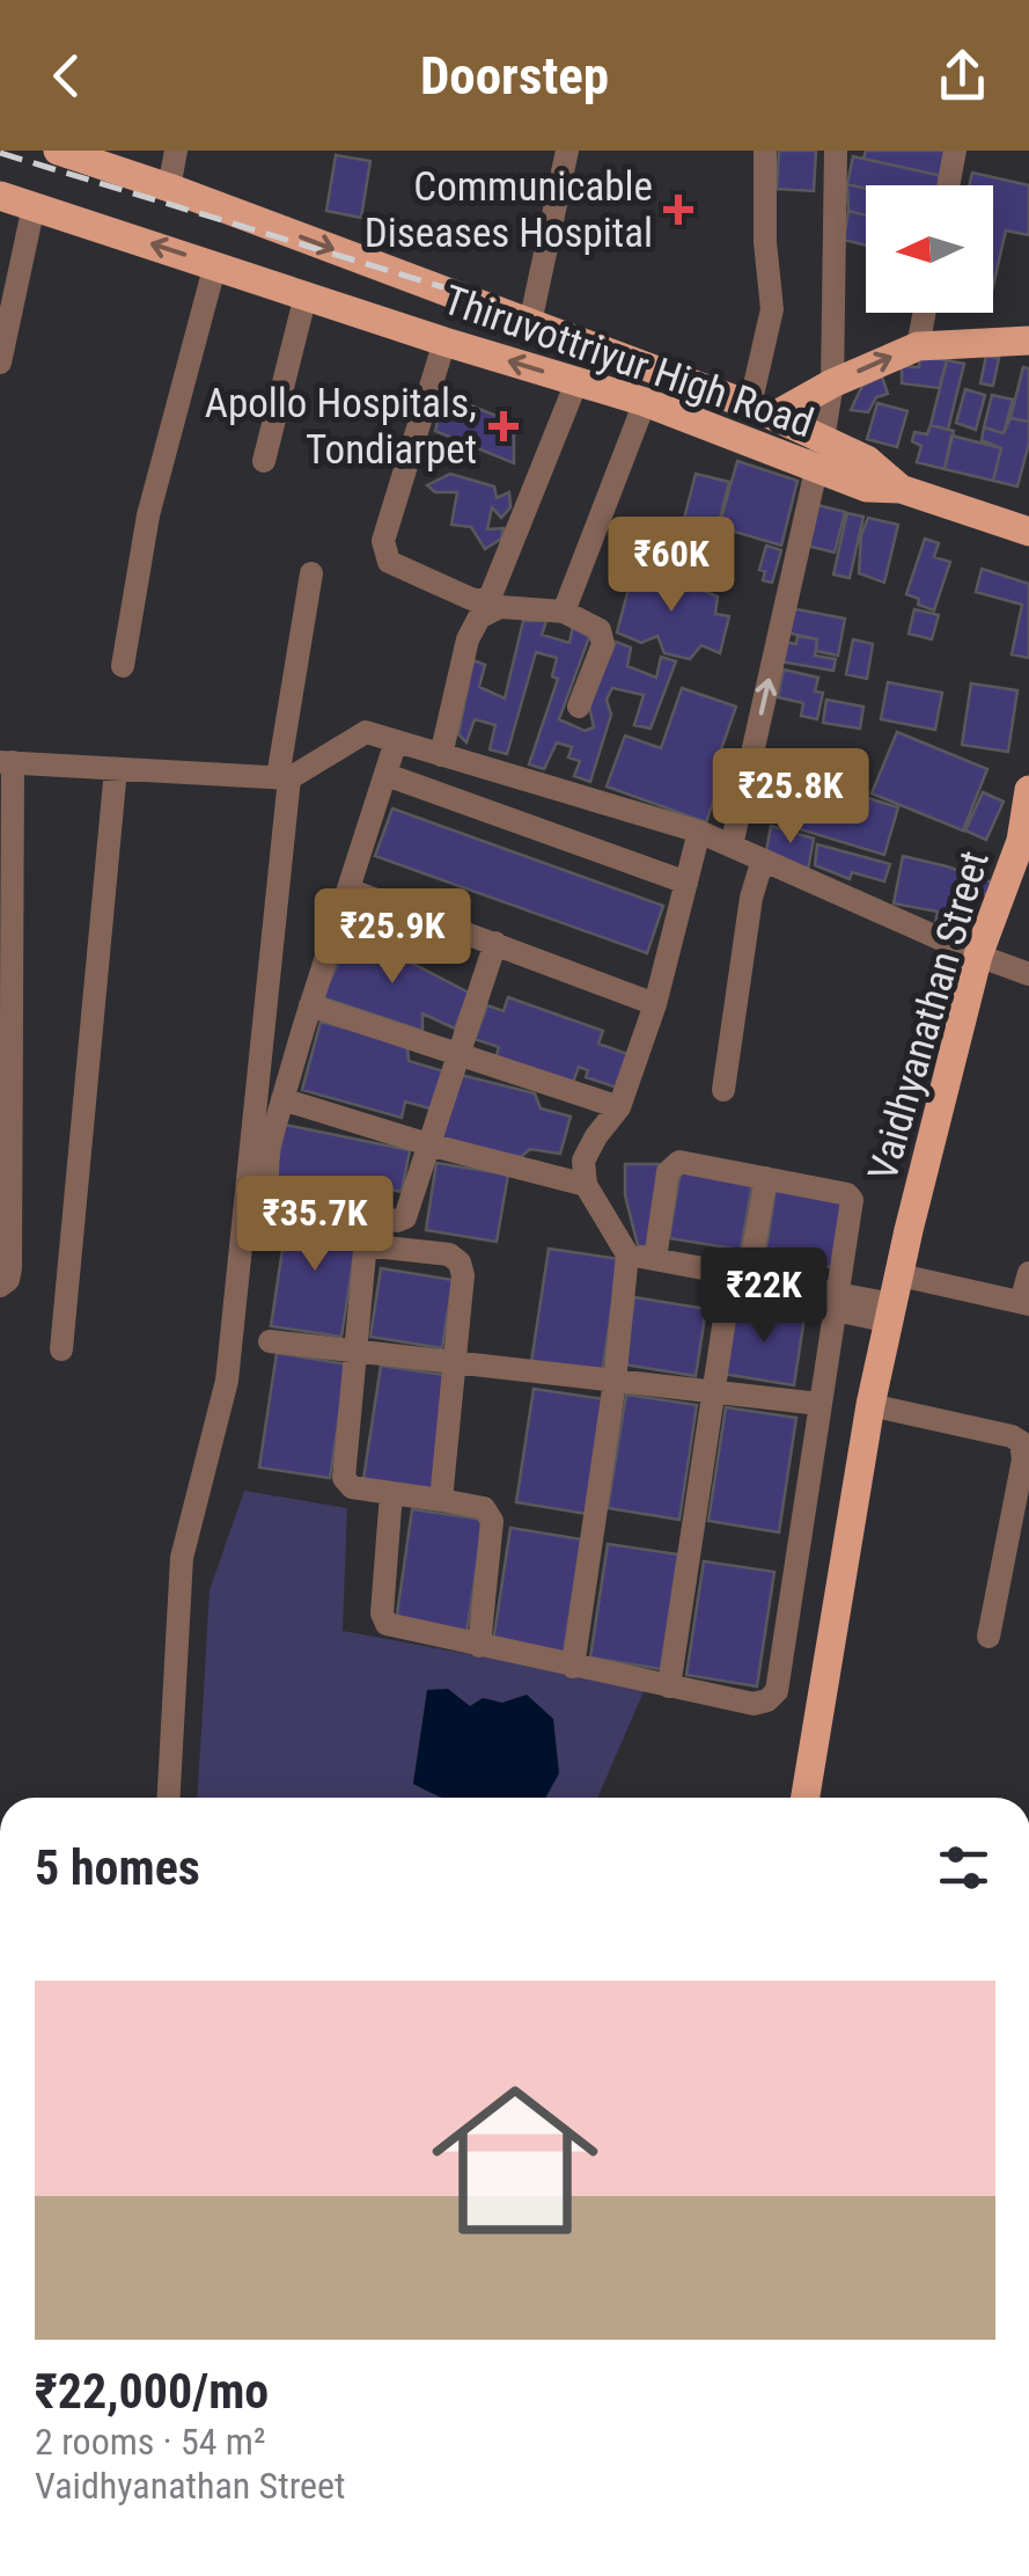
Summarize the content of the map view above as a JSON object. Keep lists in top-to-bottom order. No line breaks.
{"streets":{"main road":["Thiruvottriyur High Road","Vaidhyanathan Street"]},"places":{"health":["Communicable Diseases Hospital","Apollo Hospitals, Tondiarpet"]},"north":"left","page":{"header":"Doorstep","price":["₹60K","₹25.8K","₹25.9K","₹35.7K","₹22K"],"heading":"5 homes","list":[{"name":"₹22,000/mo","note":"2 rooms · 54 m² · Vaidhyanathan Street"}]}}
